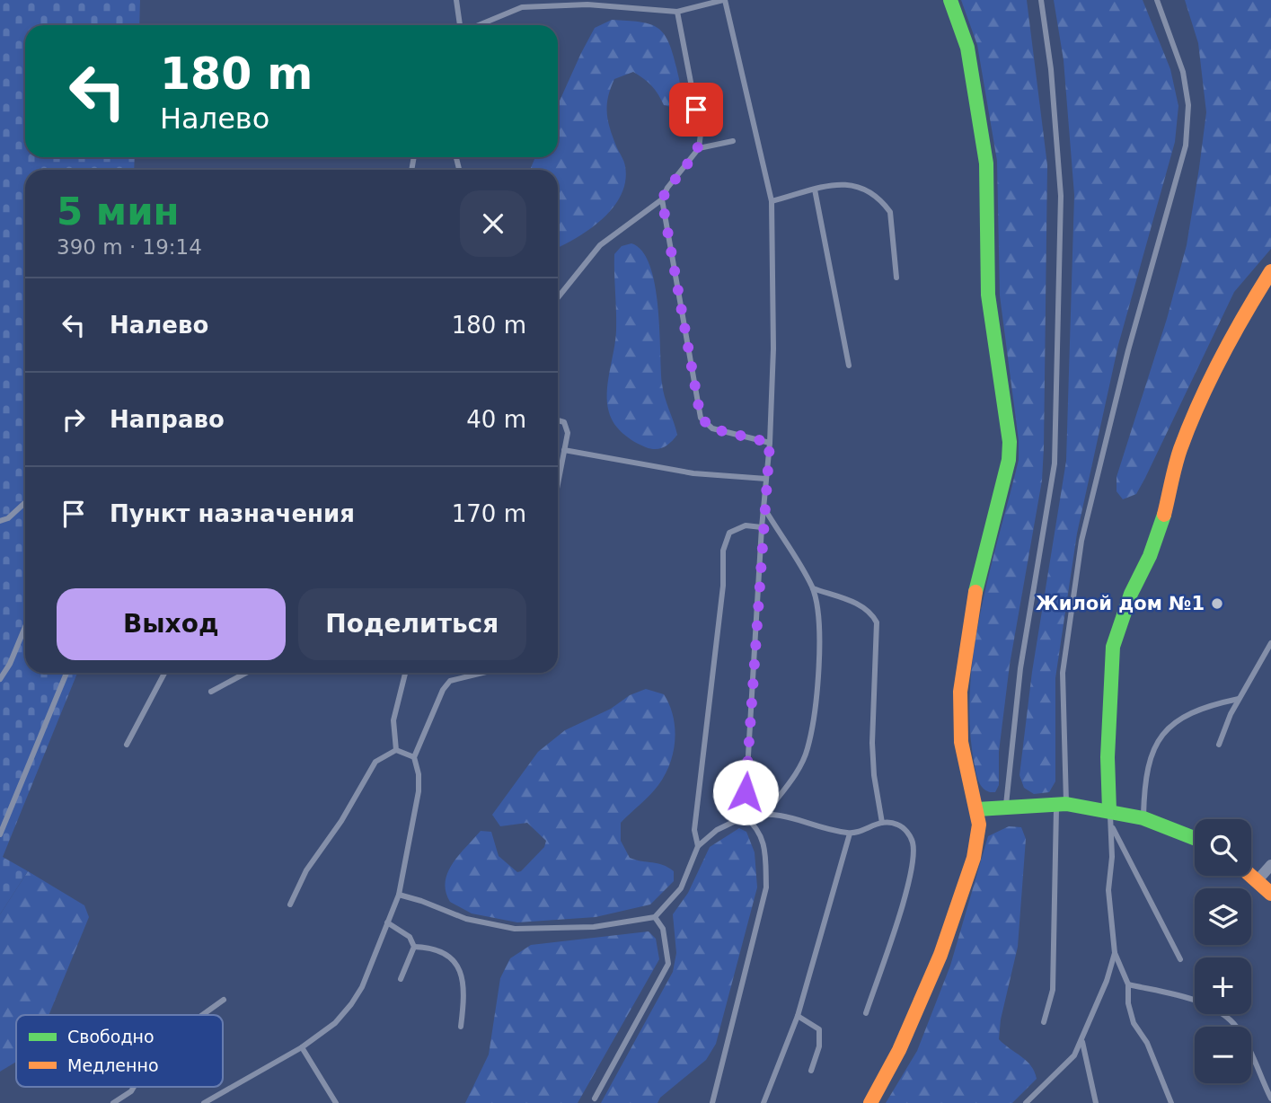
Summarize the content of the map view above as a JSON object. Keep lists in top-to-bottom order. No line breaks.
{"places":["Жилой дом №1"],"legend":["Свободно","Медленно"],"page":{"turn":["180 m","Налево"],"heading":["5 мин","390 m · 19:14"],"list":[{"name":"Налево","value":"180 m"},{"name":"Направо","value":"40 m"},{"name":"Пункт назначения","value":"170 m"}],"buttons":["Выход","Поделиться"],"map_buttons":["+","−"]}}
